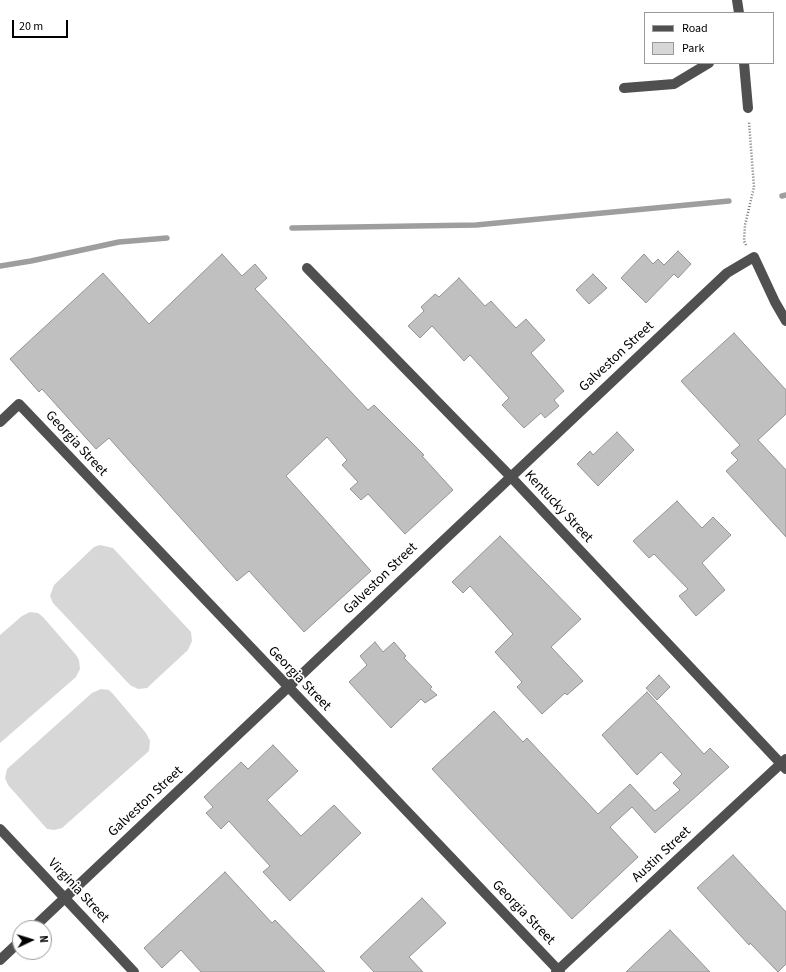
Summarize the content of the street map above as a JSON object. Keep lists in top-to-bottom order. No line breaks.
{"streets":{"street":["Galveston Street","Georgia Street","Kentucky Street","Austin Street","Virginia Street"]},"crossings":[["Galveston Street","Georgia Street"],["Galveston Street","Kentucky Street"],["Galveston Street","Virginia Street"],["Georgia Street","Austin Street"],["Kentucky Street","Austin Street"]],"legend":["Road","Park"],"scale_bar":"20 m","north":"right"}
